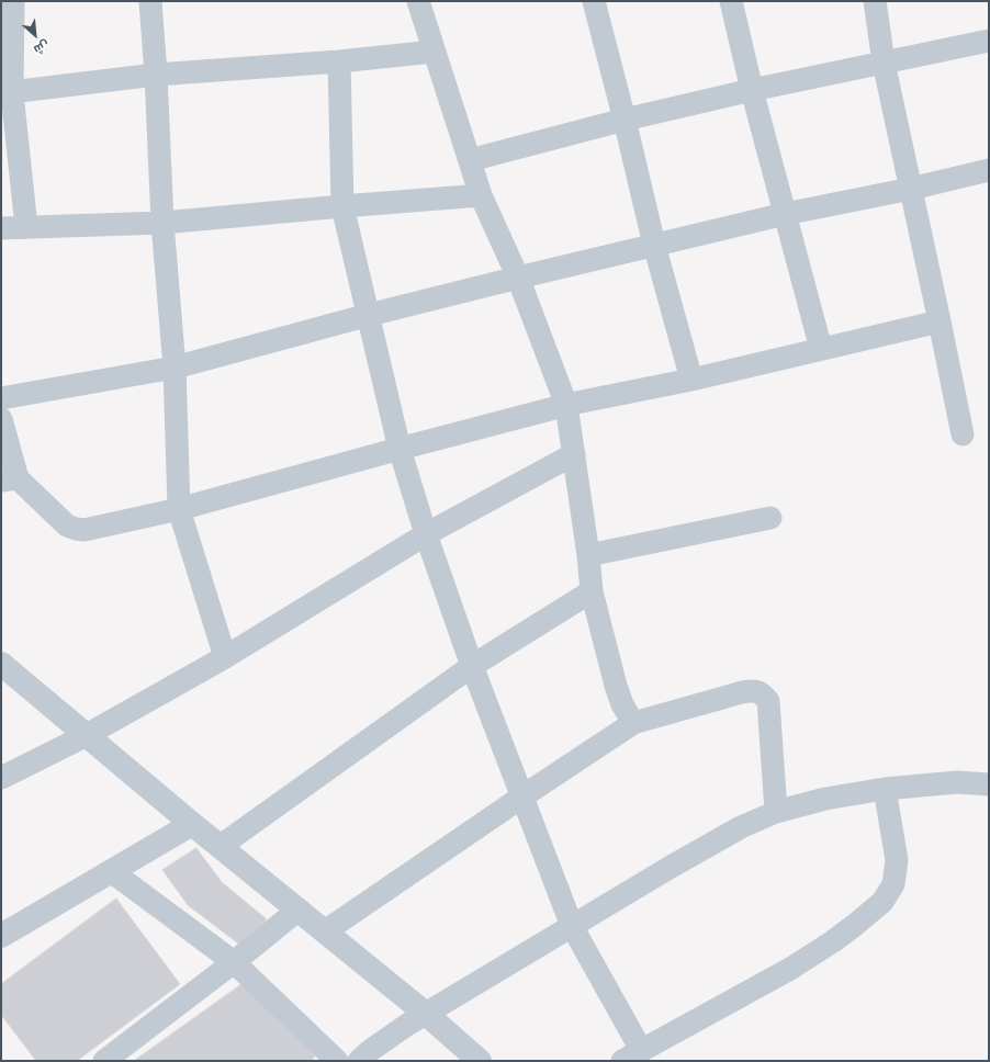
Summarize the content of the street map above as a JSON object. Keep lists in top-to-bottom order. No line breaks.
{"north":"bottom right"}
